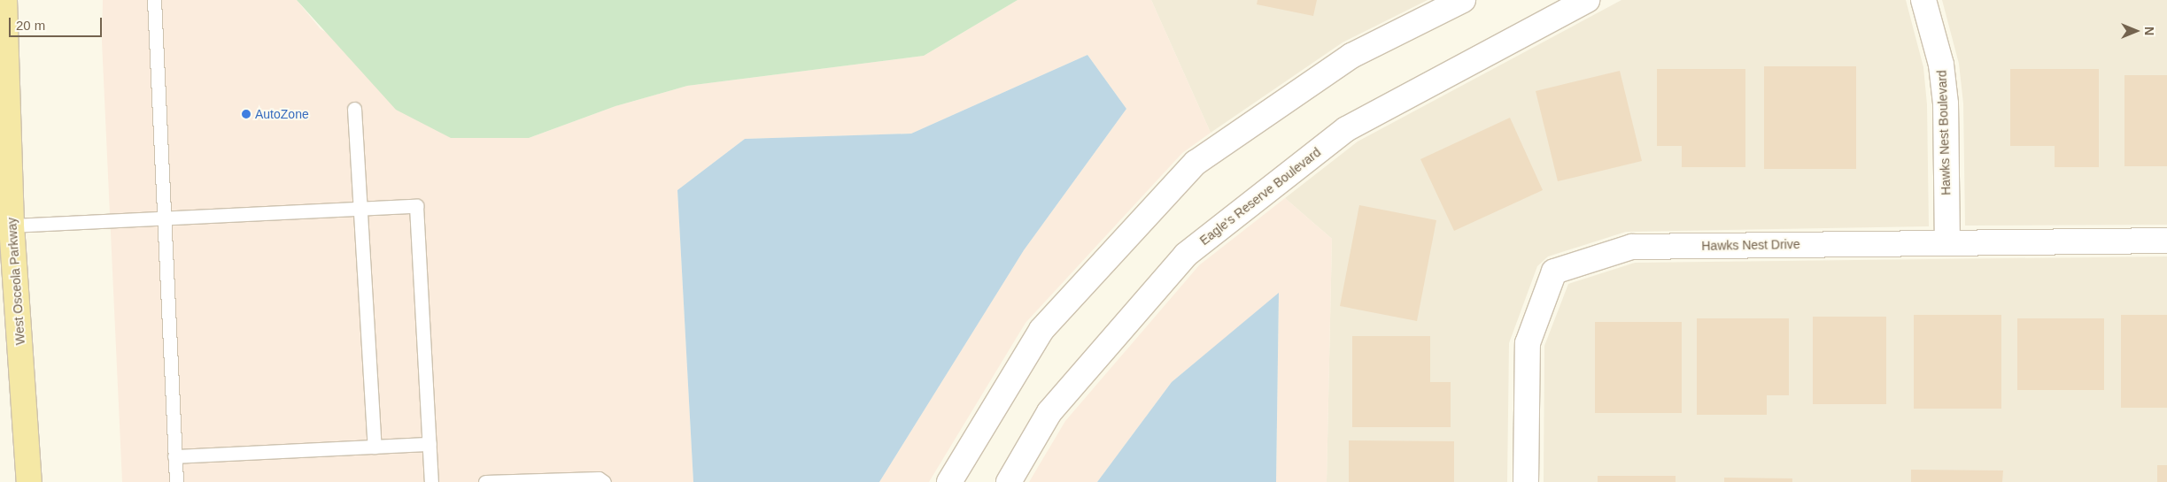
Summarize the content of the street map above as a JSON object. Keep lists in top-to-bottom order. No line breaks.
{"streets":{"main road":["West Osceola Parkway"],"street":["Hawks Nest Boulevard","Eagle's Reserve Boulevard","Hawks Nest Drive"]},"crossings":[["Hawks Nest Boulevard","Hawks Nest Drive"]],"places":["AutoZone"],"scale_bar":"20 m","north":"right"}
